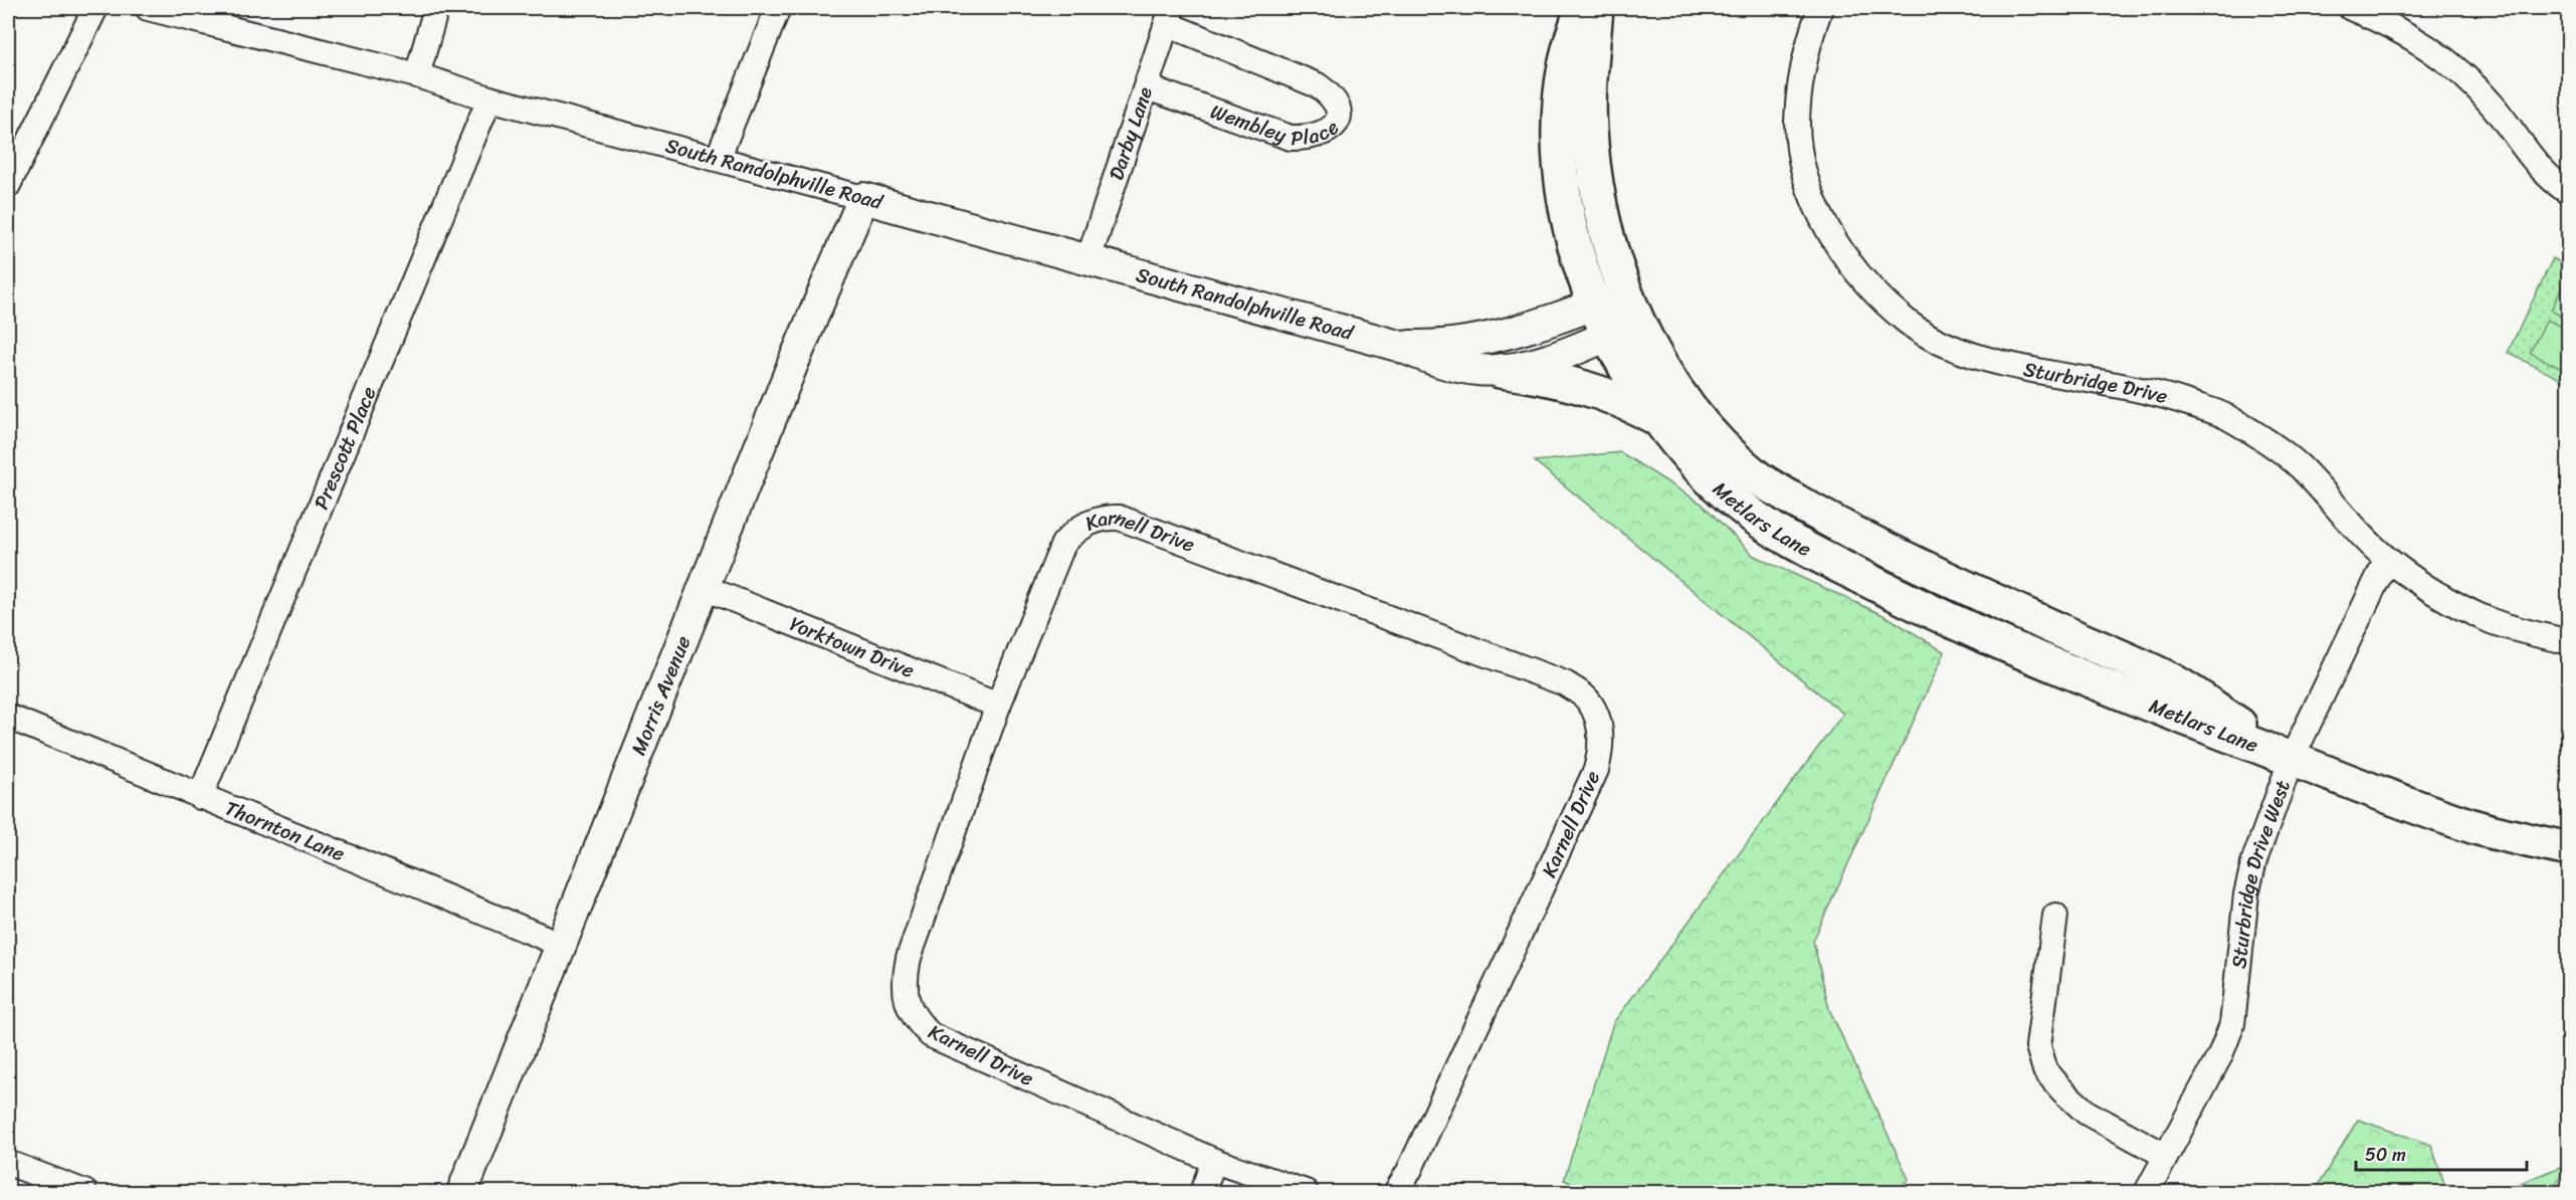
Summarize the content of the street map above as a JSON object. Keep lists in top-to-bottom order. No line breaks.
{"streets":{"main road":["Metlars Lane"],"street":["Wembley Place","Darby Lane","South Randolphville Road","Sturbridge Drive","Prescott Place","Karnell Drive","Yorktown Drive","Morris Avenue","Thornton Lane","Sturbridge Drive West"]},"crossings":[["Wembley Place","Darby Lane"],["Darby Lane","South Randolphville Road"],["South Randolphville Road","Prescott Place"],["South Randolphville Road","Metlars Lane"],["South Randolphville Road","Morris Avenue"],["Sturbridge Drive","Sturbridge Drive West"],["Prescott Place","Thornton Lane"],["Metlars Lane","Sturbridge Drive West"],["Karnell Drive","Yorktown Drive"],["Yorktown Drive","Morris Avenue"],["Morris Avenue","Thornton Lane"]],"scale_bar":"50 m"}
